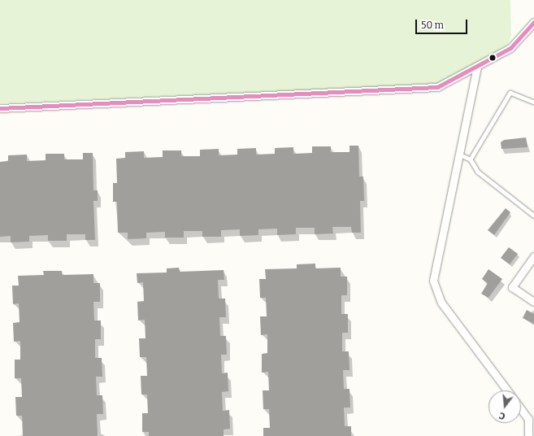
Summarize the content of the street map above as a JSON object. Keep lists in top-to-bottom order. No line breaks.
{"scale_bar":"50 m","north":"bottom"}
